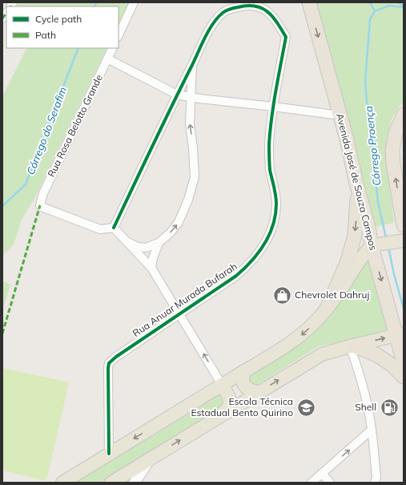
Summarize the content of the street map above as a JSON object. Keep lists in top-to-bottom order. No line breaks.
{"streets":{"highway":["Avenida José de Souza Campos"],"street":["Rua Rosa Belotto Grande","Rua Anuar Murada Bufarah"]},"one_way":["Avenida José de Souza Campos"],"water":["Córrego do Serafim","Córrego Proença"],"places":{"shop":["Chevrolet Dahruj"],"school or university":["Escola Técnica Estadual Bento Quirino"],"fuel station":["Shell"]},"legend":["Cycle path","Path"]}
